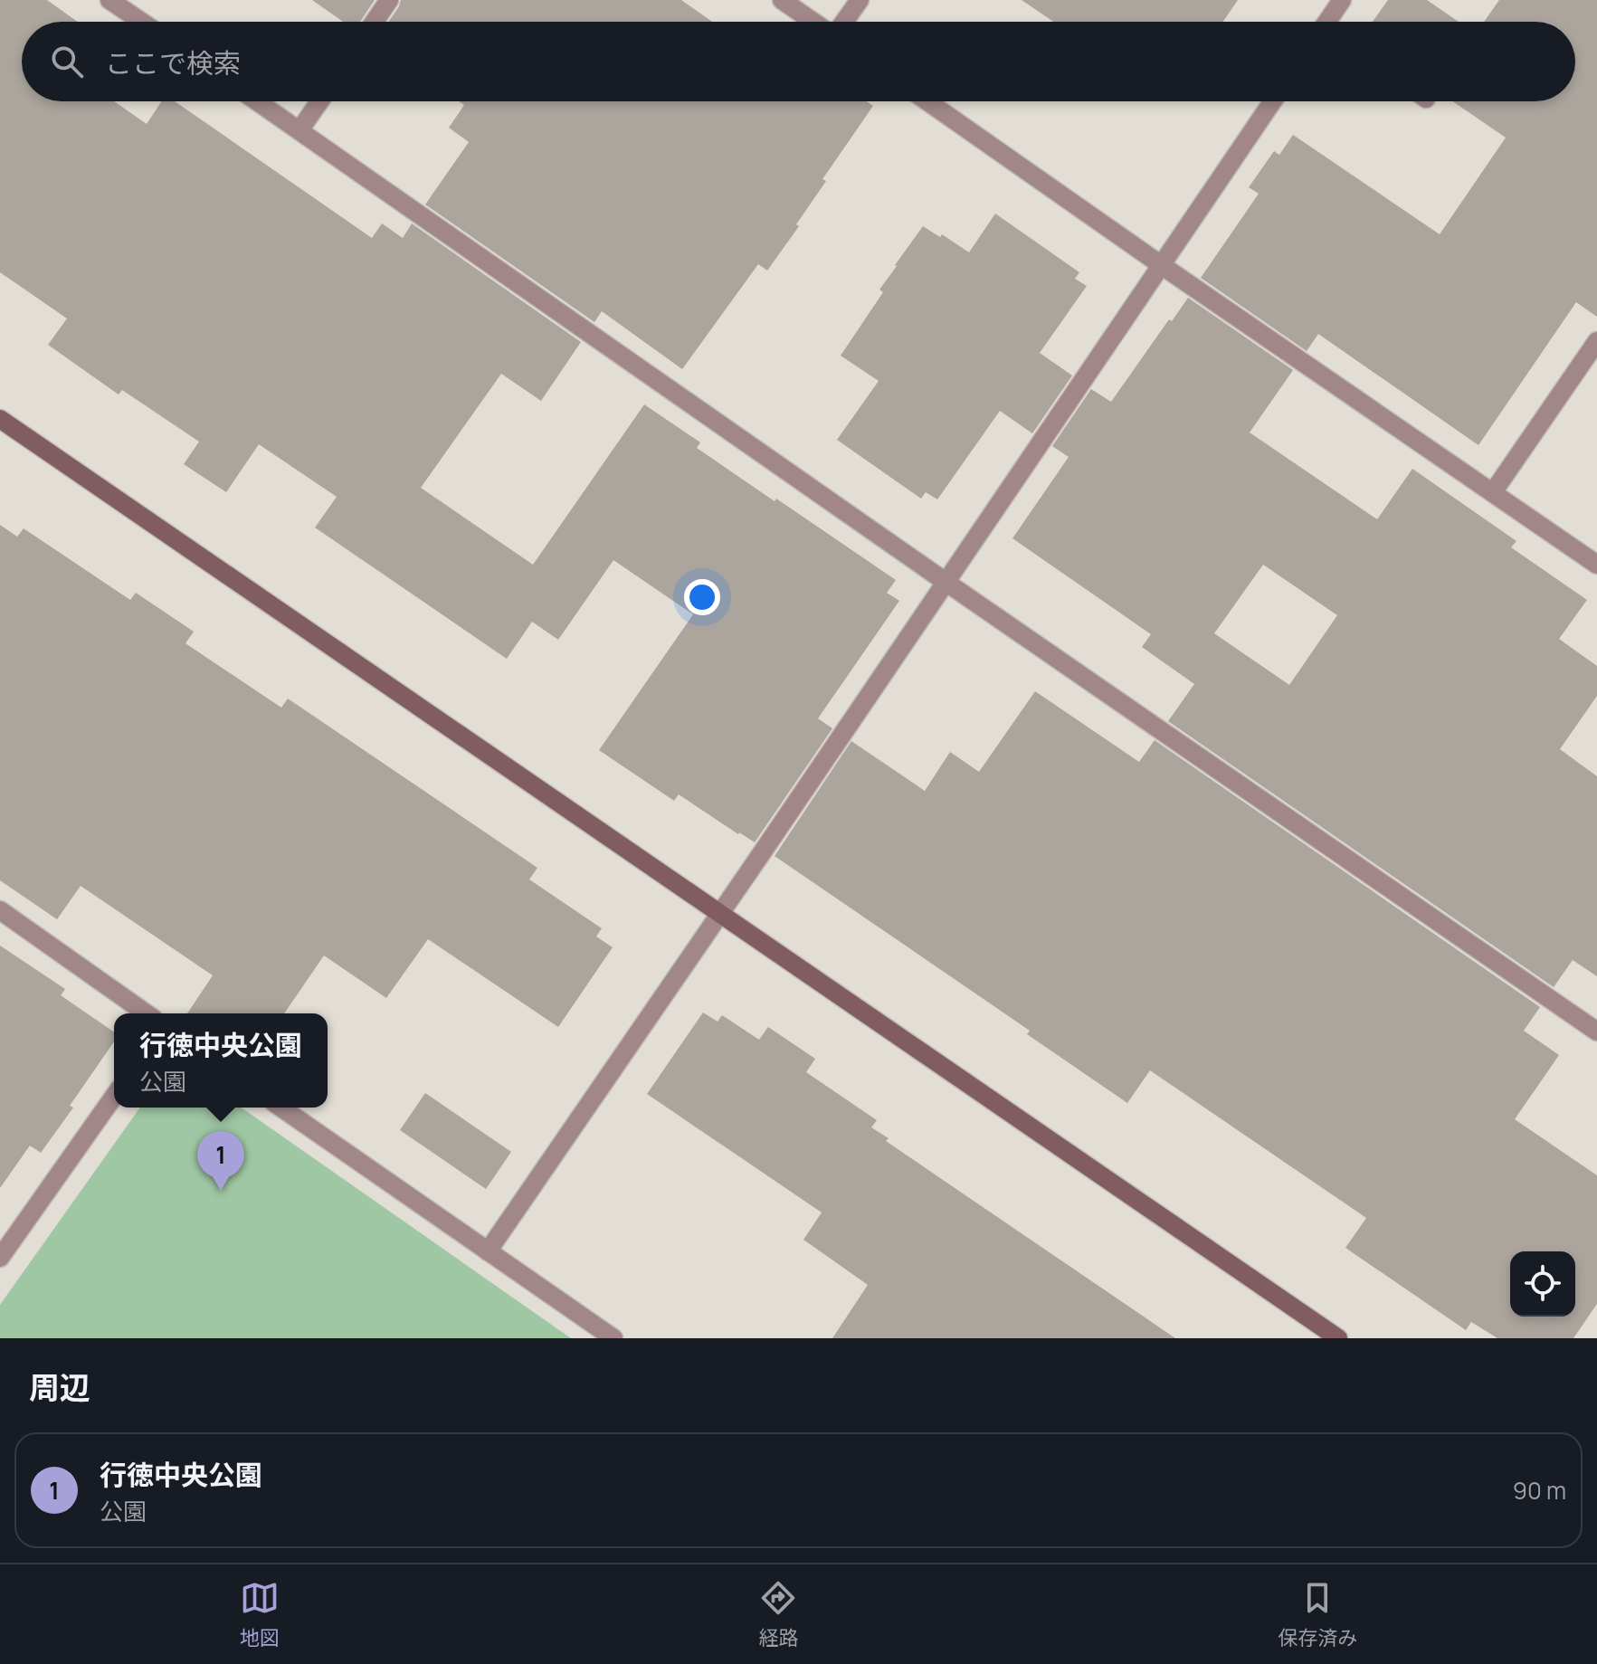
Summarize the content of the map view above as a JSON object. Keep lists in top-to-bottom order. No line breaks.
{"page":{"search":"ここで検索","popup":["行徳中央公園","公園"],"pins":"1","heading":"周辺","list":[{"mark":"1","name":"行徳中央公園","note":"公園","value":"90 m"}],"nav":["地図","経路","保存済み"]}}
